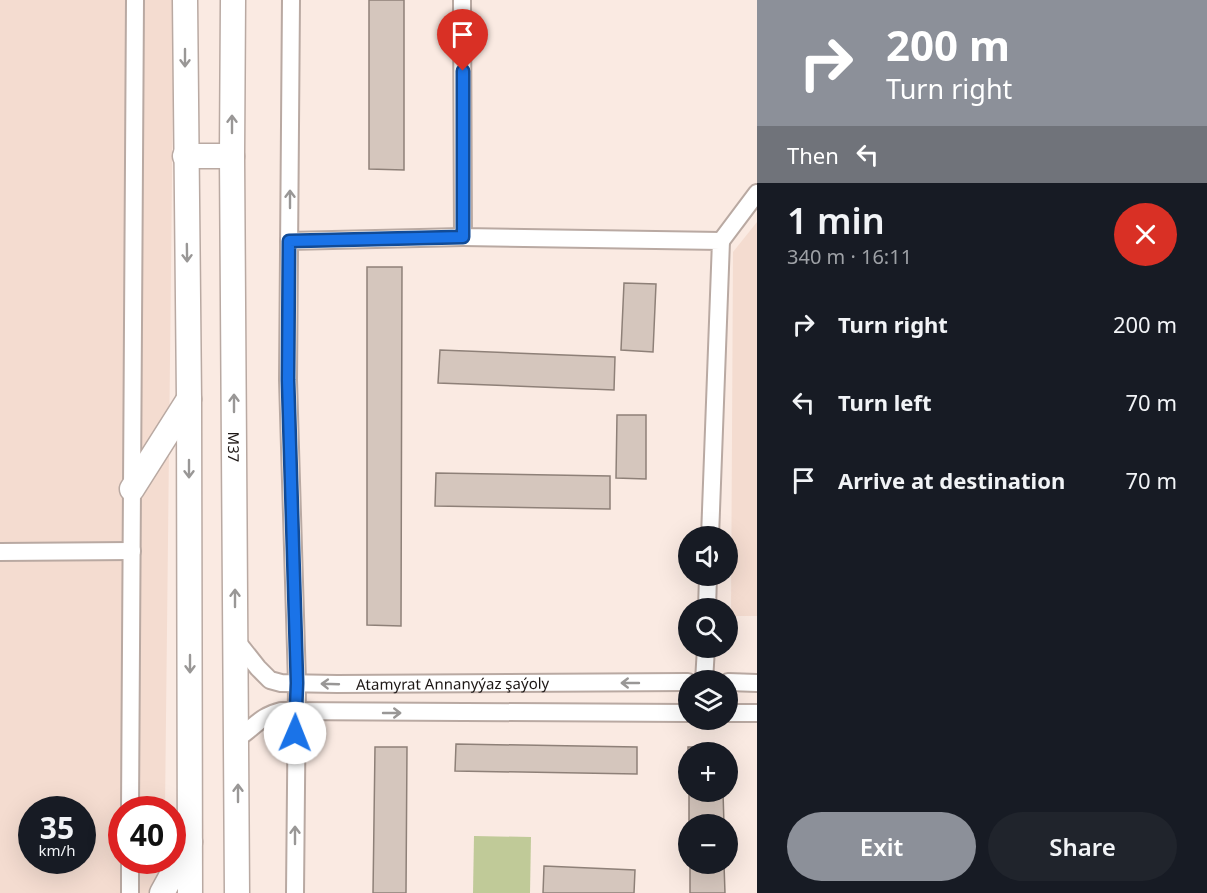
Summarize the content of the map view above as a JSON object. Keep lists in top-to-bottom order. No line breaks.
{"streets":{"highway":["M37"],"street":["Atamyrat Annanyýaz şaýoly"]},"crossings":[["M37","Atamyrat Annanyýaz şaýoly"]],"page":{"turn":["200 m","Turn right"],"then":"Then","heading":["1 min","340 m · 16:11"],"list":[{"name":"Turn right","value":"200 m"},{"name":"Turn left","value":"70 m"},{"name":"Arrive at destination","value":"70 m"}],"map_buttons":["+","−"],"speed":"35 km/h","limit":"40","buttons":["Exit","Share"]}}
